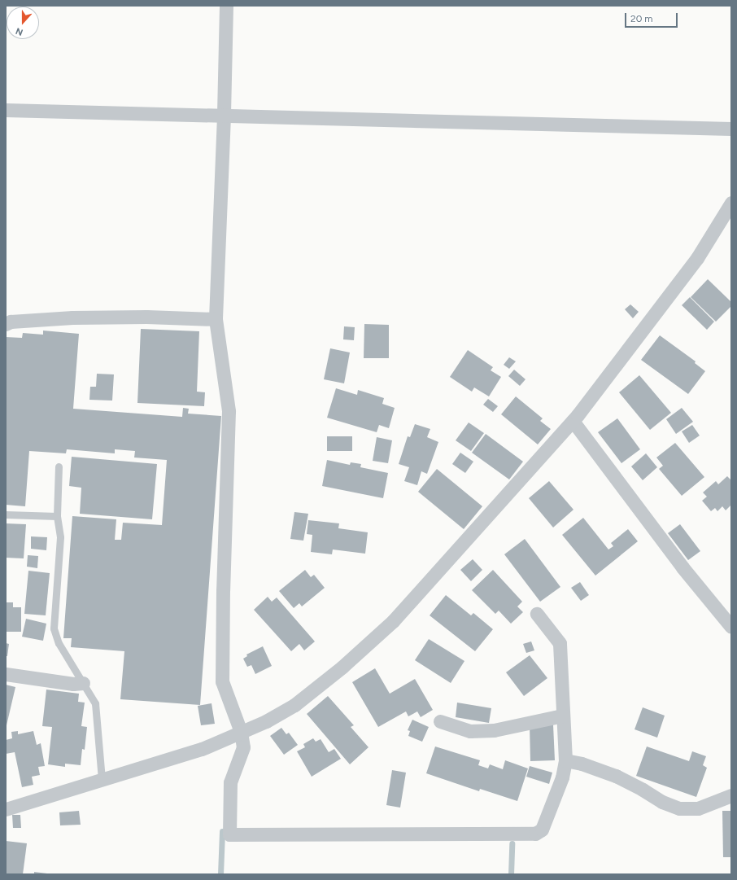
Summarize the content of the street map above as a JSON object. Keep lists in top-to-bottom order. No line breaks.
{"scale_bar":"20 m","north":"bottom"}
